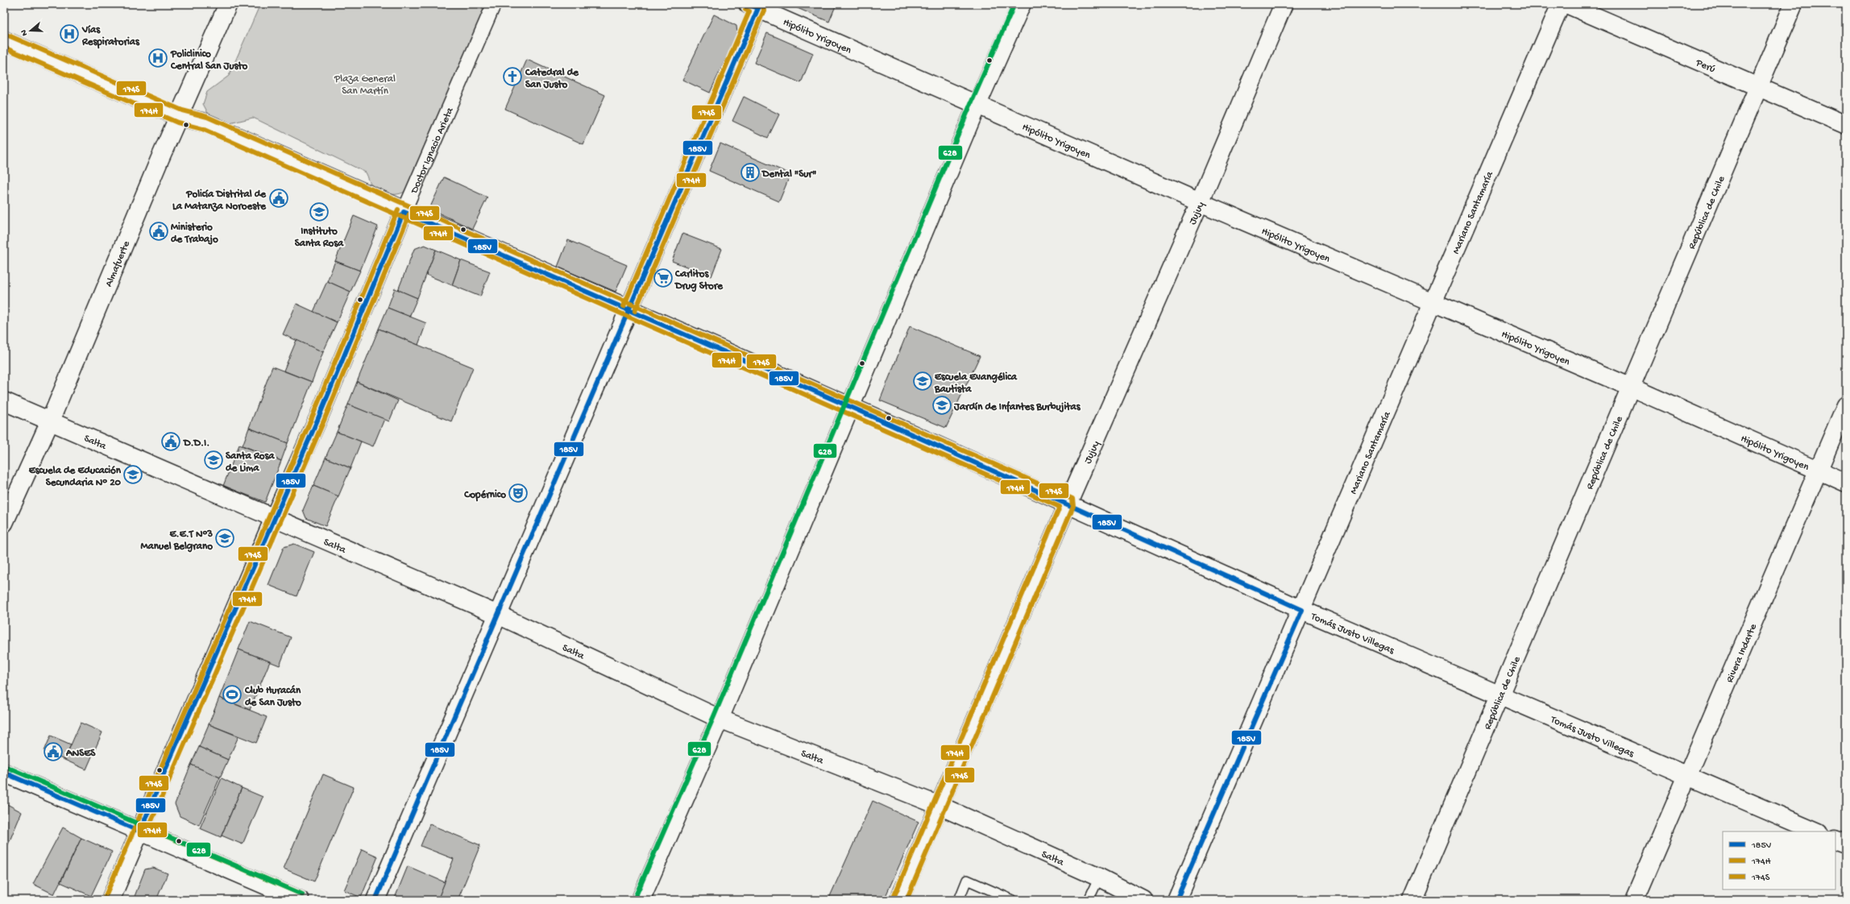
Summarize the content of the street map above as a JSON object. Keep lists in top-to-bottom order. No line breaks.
{"streets":{"street":["Hipólito Yrigoyen","Perú","Doctor Ignacio Arieta","Mariano Santamaría","República de Chile","Jujuy","Almafuerte","Salta","Tomás Justo Villegas","Rivera Indarte"]},"crossings":[["Hipólito Yrigoyen","Mariano Santamaría"],["Hipólito Yrigoyen","República de Chile"],["Hipólito Yrigoyen","Jujuy"],["Hipólito Yrigoyen","Rivera Indarte"],["Perú","República de Chile"],["Doctor Ignacio Arieta","Salta"],["Doctor Ignacio Arieta","Tomás Justo Villegas"],["Mariano Santamaría","Tomás Justo Villegas"],["República de Chile","Tomás Justo Villegas"],["Jujuy","Salta"],["Jujuy","Tomás Justo Villegas"],["Almafuerte","Salta"],["Almafuerte","Tomás Justo Villegas"],["Tomás Justo Villegas","Rivera Indarte"]],"parks":["Plaza General San Martín"],"places":{"hospital":["Vías Respiratorias","Policlinico Central San Justo"],"church":["Catedral de San Justo"],"building":["Dental \"Sur\""],"public building":["Policía Distrital de La Matanza Noroeste","Ministerio de Trabajo","D.D.I.","ANSES"],"school or university":["Instituto Santa Rosa","Escuela Evangélica Bautista","Jardín de Infantes Burbujitas","Santa Rosa de Lima","Escuela de Educación Secundaria N° 20","E.E.T N°3 Manuel Belgrano"],"supermarket":["Carlitos Drug Store"],"theatre":["Copérnico"],"sports":["Club Huracán de San Justo"]},"lines":["transit line 185V","transit line 174H","transit line 628","transit line 174S"],"legend":["185V","174H","174S"],"north":"left"}
